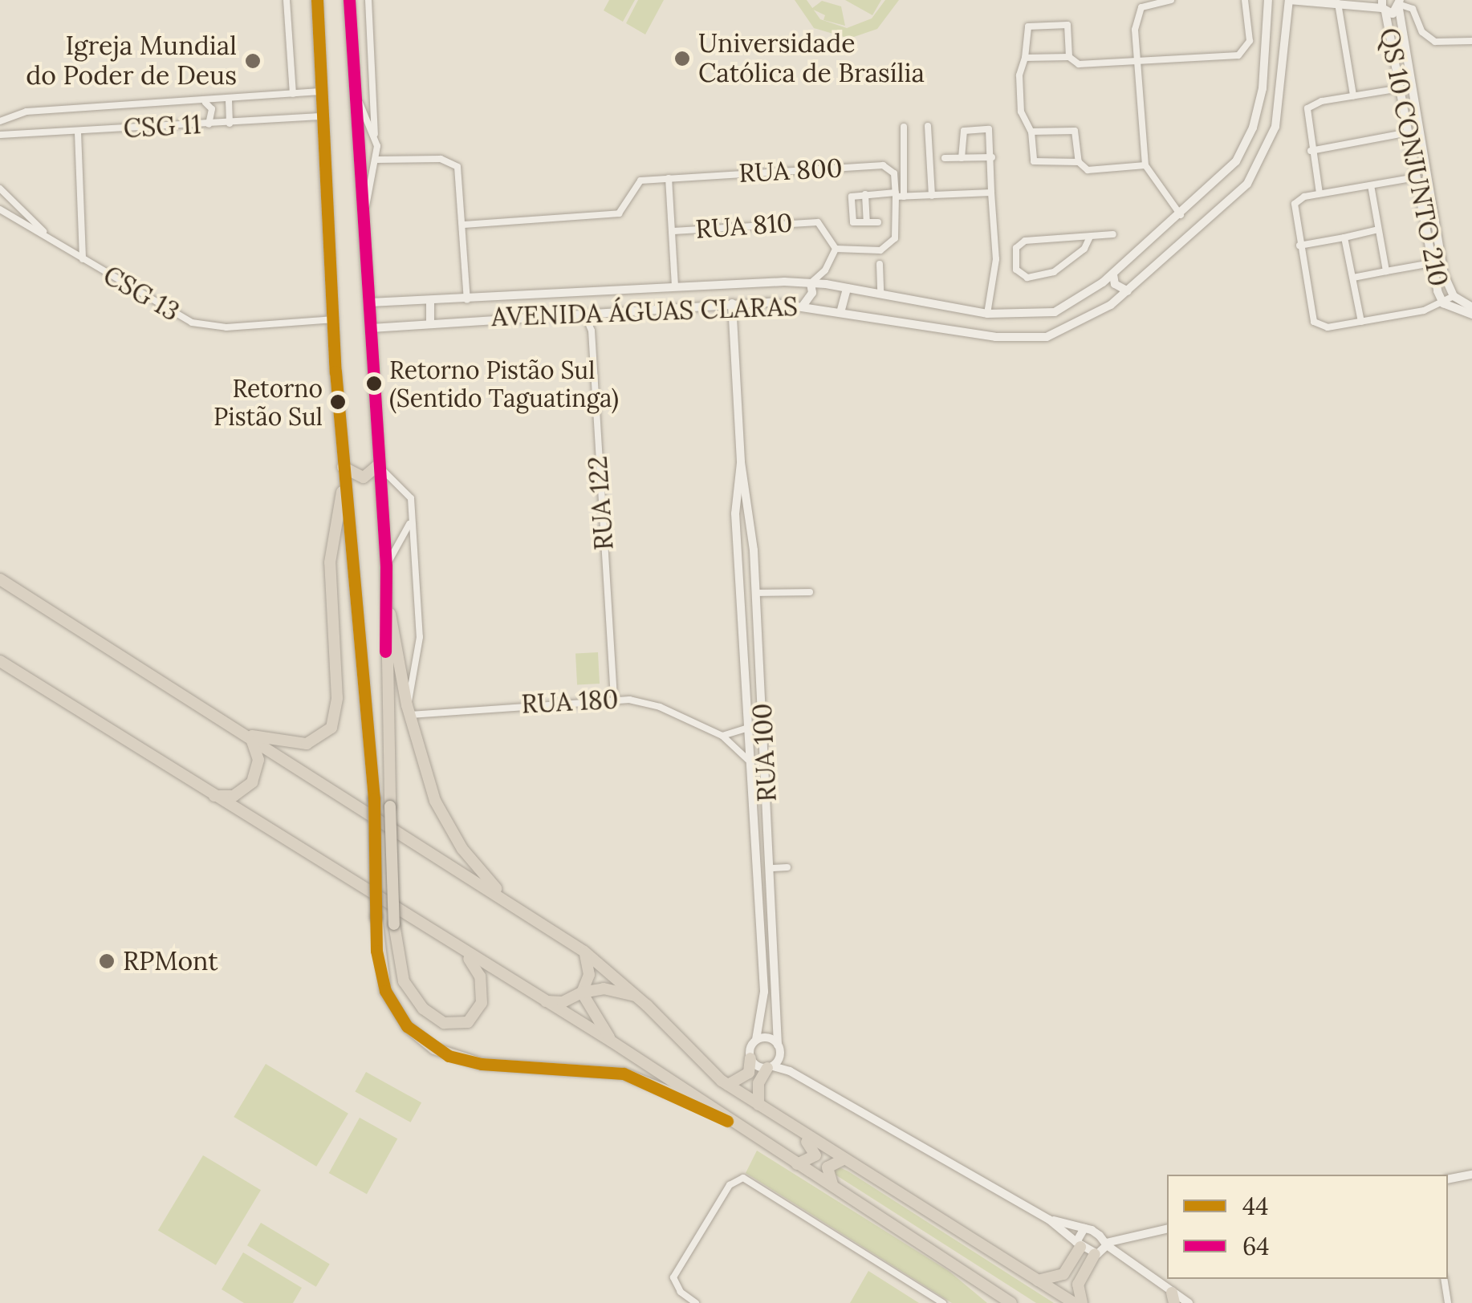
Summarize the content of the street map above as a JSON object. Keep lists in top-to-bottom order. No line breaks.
{"streets":{"street":["CSG 11","QS 10 CONJUNTO 210","RUA 800","RUA 810","CSG 13","AVENIDA ÁGUAS CLARAS","RUA 122","RUA 180","RUA 100"]},"crossings":[["AVENIDA ÁGUAS CLARAS","RUA 122"],["AVENIDA ÁGUAS CLARAS","RUA 100"],["RUA 122","RUA 180"],["RUA 180","RUA 100"]],"places":["Universidade Católica de Brasília","Igreja Mundial do Poder de Deus","Retorno Pistão Sul (Sentido Taguatinga)","Retorno Pistão Sul","RPMont"],"lines":["transit line 44","transit line 64"],"legend":["44","64"]}
